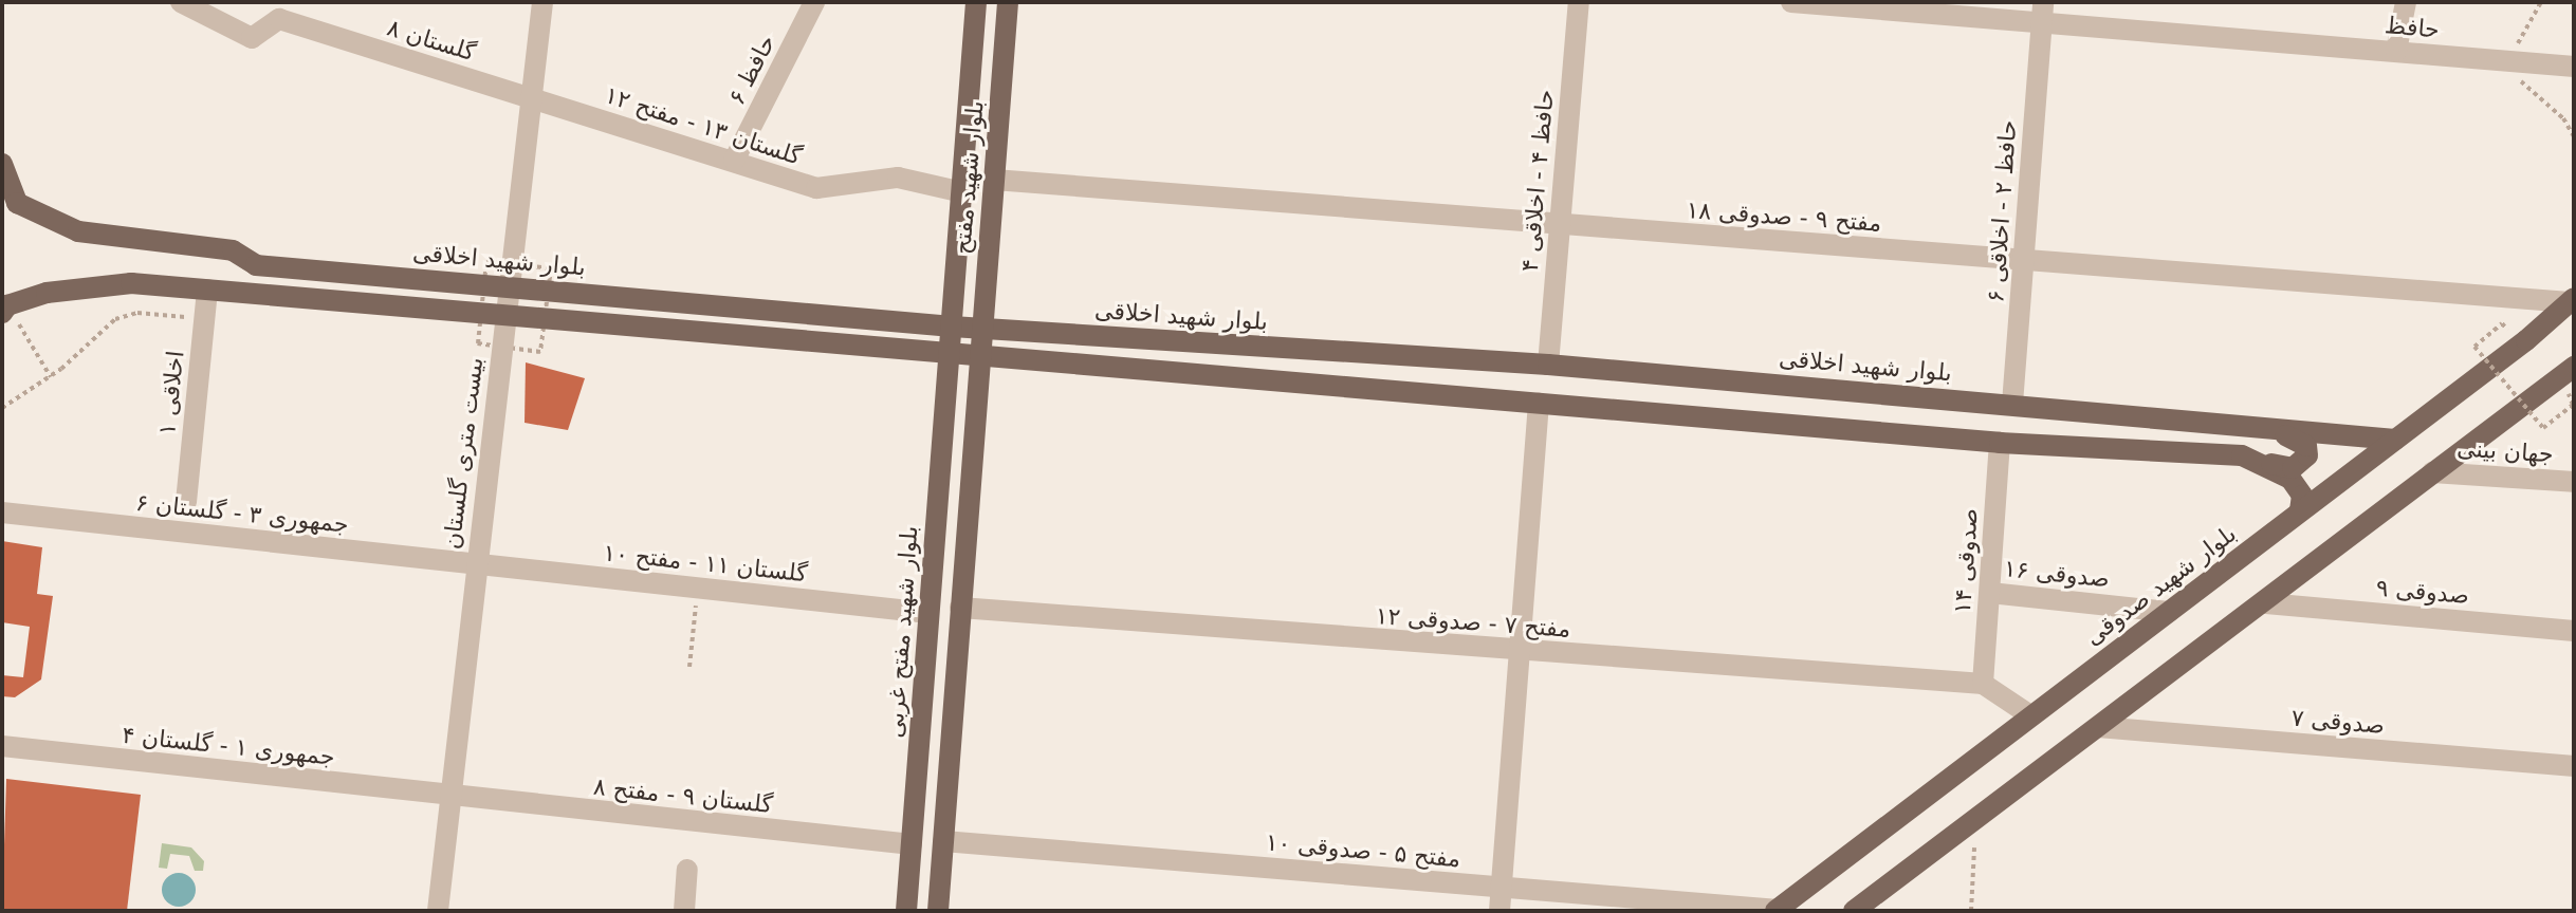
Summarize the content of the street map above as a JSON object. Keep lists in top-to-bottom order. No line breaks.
{"streets":{"main road":["بلوار شهید مفتح","بلوار شهید اخلاقی","بلوار شهید صدوقی","بلوار شهید مفتح غربی"],"street":["حافظ","گلستان ۸","حافظ ۶","گلستان ۱۳ - مفتح ۱۲","حافظ ۴ - اخلاقی ۴","حافظ ۲ - اخلاقی ۶","مفتح ۹ - صدوقی ۱۸","اخلاقی ۱","جهان بینی","بیست متری گلستان","جمهوری ۳ - گلستان ۶","صدوقی ۱۴","گلستان ۱۱ - مفتح ۱۰","صدوقی ۱۶","صدوقی ۹","مفتح ۷ - صدوقی ۱۲","صدوقی ۷","جمهوری ۱ - گلستان ۴","گلستان ۹ - مفتح ۸","مفتح ۵ - صدوقی ۱۰"]},"crossings":[["حافظ","حافظ ۲ - اخلاقی ۶"],["گلستان ۸","گلستان ۱۳ - مفتح ۱۲"],["گلستان ۸","بیست متری گلستان"],["حافظ ۶","گلستان ۱۳ - مفتح ۱۲"],["گلستان ۱۳ - مفتح ۱۲","بلوار شهید مفتح"],["گلستان ۱۳ - مفتح ۱۲","بیست متری گلستان"],["بلوار شهید مفتح","مفتح ۹ - صدوقی ۱۸"],["بلوار شهید مفتح","بلوار شهید اخلاقی"],["بلوار شهید مفتح","بلوار شهید مفتح غربی"],["حافظ ۴ - اخلاقی ۴","مفتح ۹ - صدوقی ۱۸"],["حافظ ۴ - اخلاقی ۴","بلوار شهید اخلاقی"],["حافظ ۲ - اخلاقی ۶","مفتح ۹ - صدوقی ۱۸"],["حافظ ۲ - اخلاقی ۶","بلوار شهید اخلاقی"],["مفتح ۹ - صدوقی ۱۸","بلوار شهید صدوقی"],["بلوار شهید اخلاقی","بیست متری گلستان"],["بلوار شهید اخلاقی","بلوار شهید صدوقی"],["بیست متری گلستان","جمهوری ۳ - گلستان ۶"],["بیست متری گلستان","گلستان ۱۱ - مفتح ۱۰"],["بیست متری گلستان","جمهوری ۱ - گلستان ۴"],["بیست متری گلستان","گلستان ۹ - مفتح ۸"],["جمهوری ۳ - گلستان ۶","گلستان ۱۱ - مفتح ۱۰"],["صدوقی ۱۴","صدوقی ۱۶"],["صدوقی ۱۴","مفتح ۷ - صدوقی ۱۲"],["گلستان ۱۱ - مفتح ۱۰","بلوار شهید مفتح غربی"],["صدوقی ۱۶","بلوار شهید صدوقی"],["بلوار شهید صدوقی","مفتح ۵ - صدوقی ۱۰"],["بلوار شهید مفتح غربی","گلستان ۹ - مفتح ۸"],["جمهوری ۱ - گلستان ۴","گلستان ۹ - مفتح ۸"]]}
